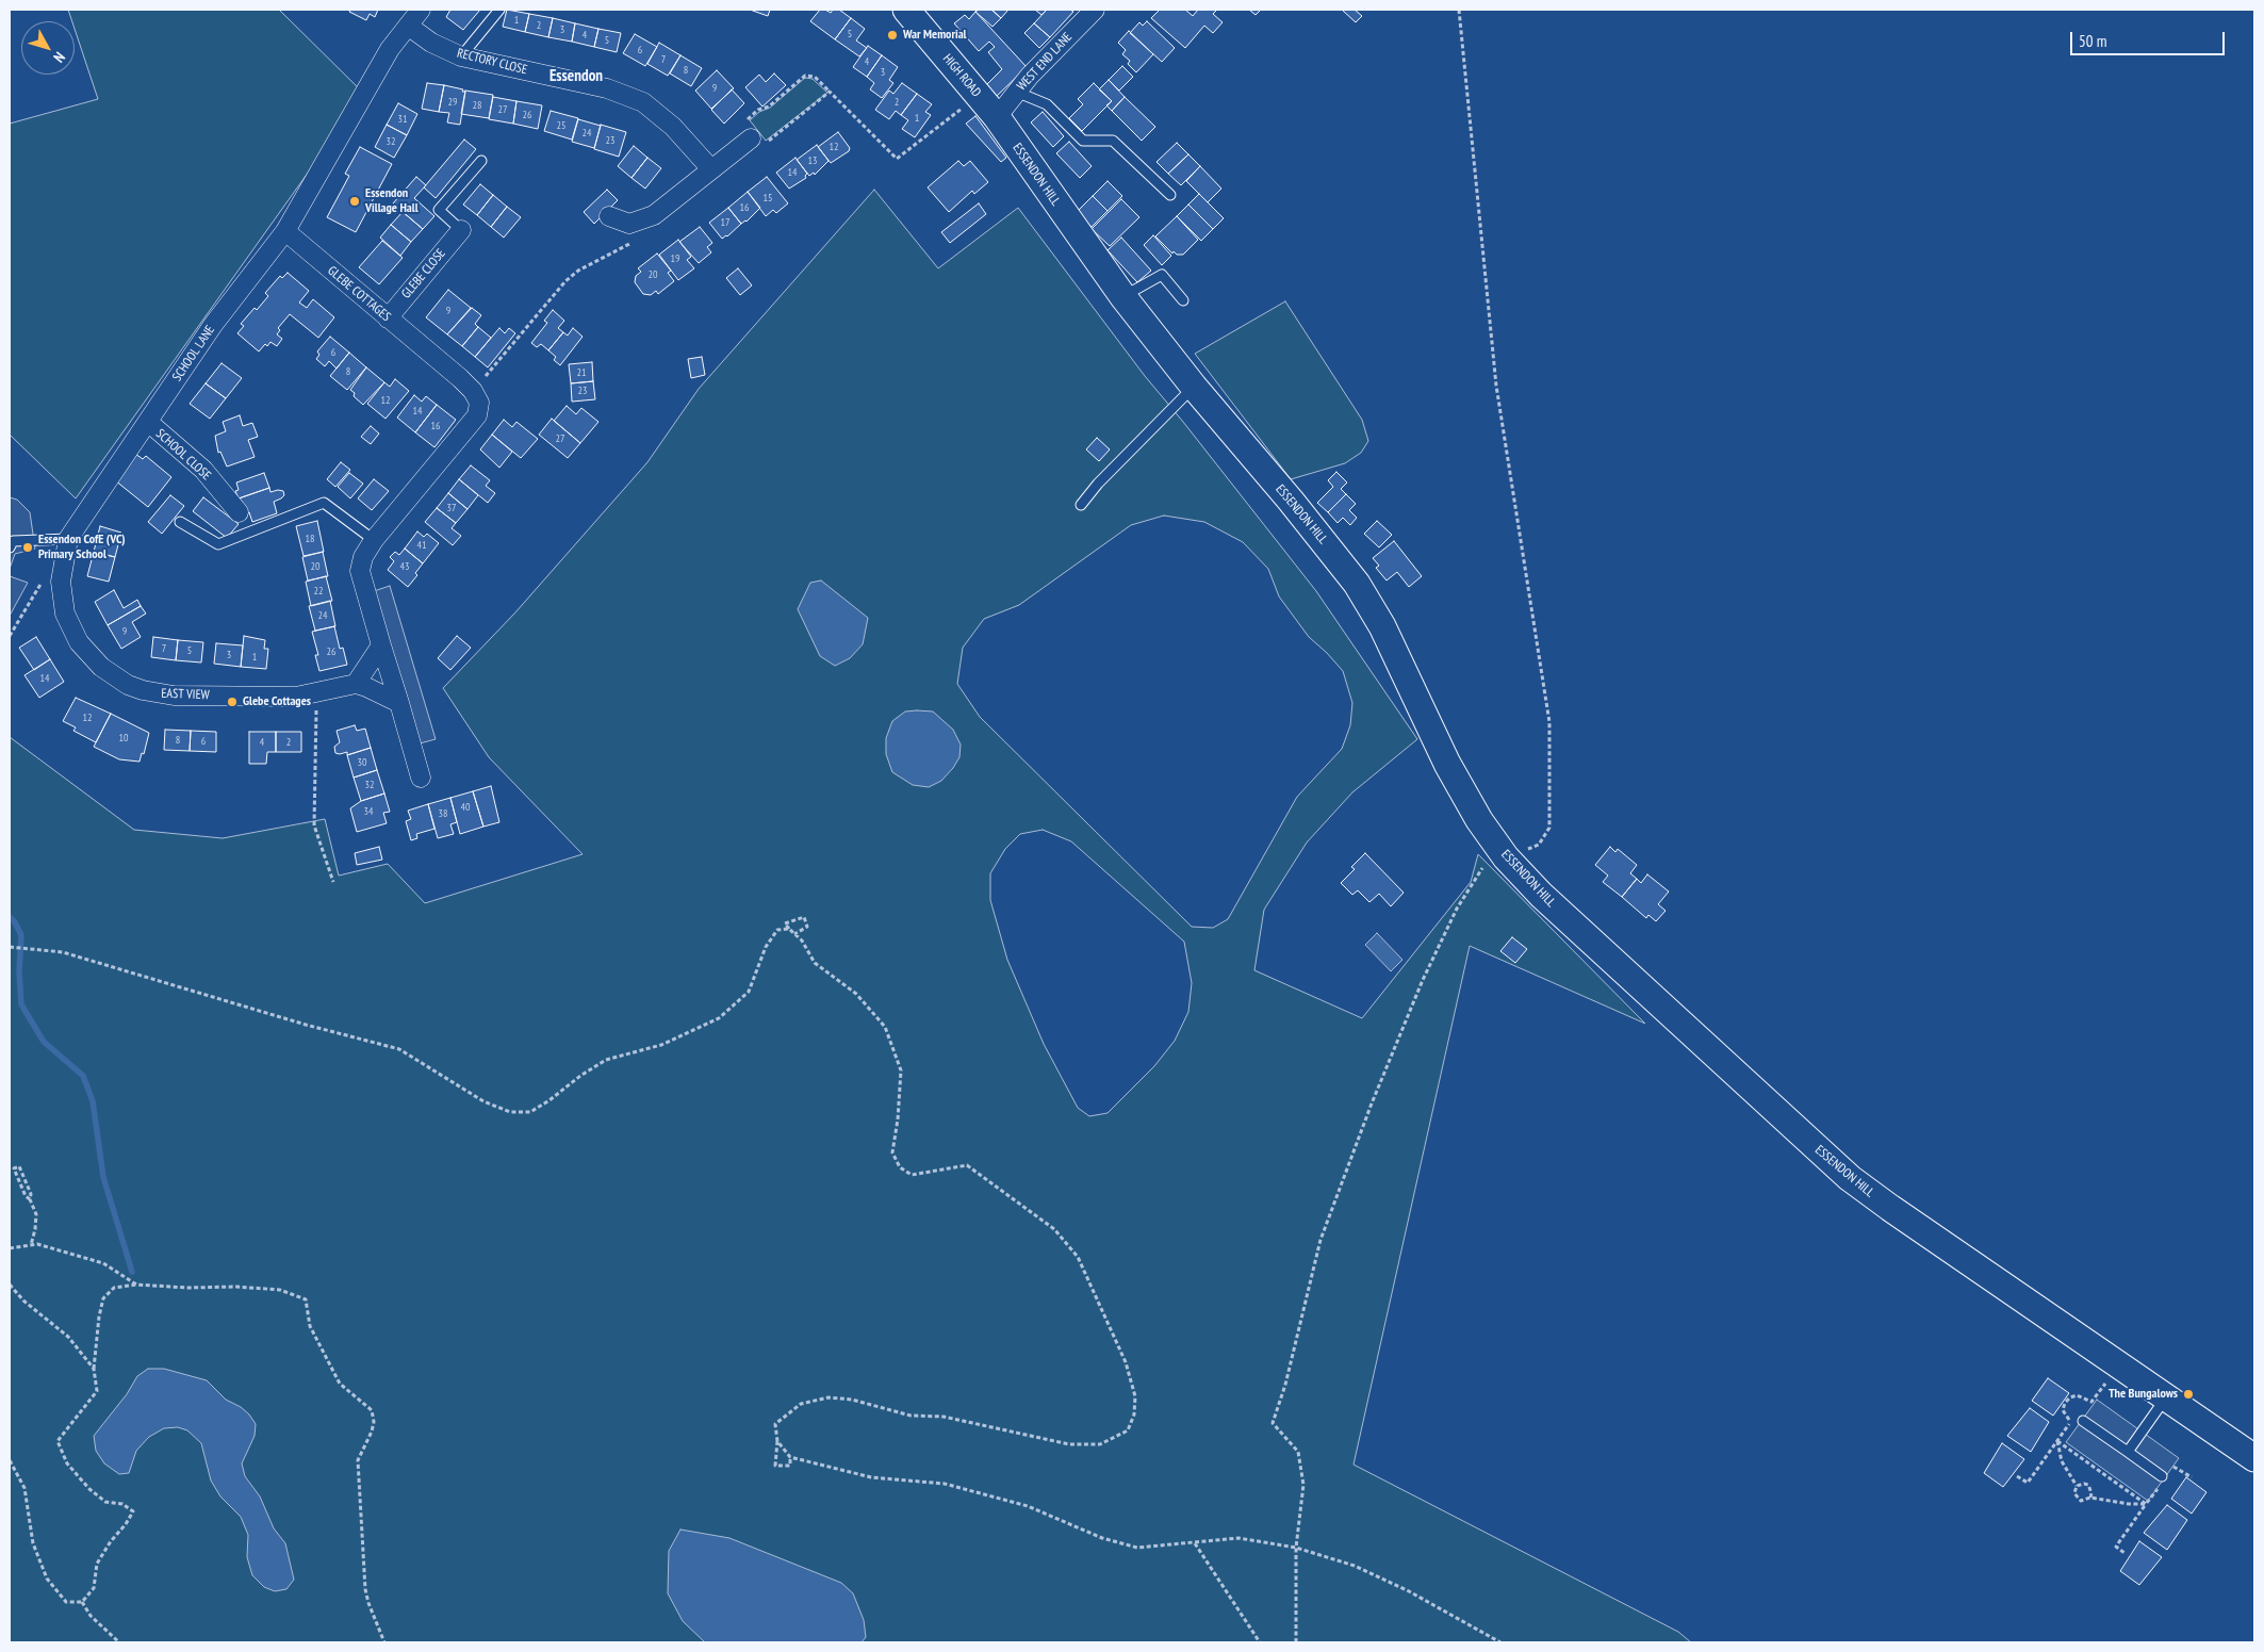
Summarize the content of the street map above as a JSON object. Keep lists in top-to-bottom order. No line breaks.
{"streets":{"main road":["HIGH ROAD","ESSENDON HILL"],"street":["RECTORY CLOSE","WEST END LANE","GLEBE CLOSE","GLEBE COTTAGES","SCHOOL LANE","SCHOOL CLOSE","EAST VIEW"]},"crossings":[["RECTORY CLOSE","SCHOOL LANE"],["WEST END LANE","HIGH ROAD"],["WEST END LANE","ESSENDON HILL"],["HIGH ROAD","ESSENDON HILL"],["GLEBE CLOSE","GLEBE COTTAGES"],["GLEBE COTTAGES","SCHOOL LANE"],["SCHOOL LANE","SCHOOL CLOSE"],["SCHOOL LANE","EAST VIEW"]],"districts":["Essendon"],"places":["War Memorial","Essendon Village Hall","Essendon CofE (VC) Primary School","Glebe Cottages","The Bungalows"],"house_numbers":["1","2","3","5","4","5","6","7","4","8","3","9","29","2","28","27","26","1","31","25","24","23","32","12","13","14","15","16","17","19","20","9","6","8","21","23","12","14","16","27","37","18","41","20","43","22","24","9","7","5","26","3","1","14","12","10","8","6","4","2","30","32","40","34","38"],"scale_bar":"50 m","north":"bottom right"}
